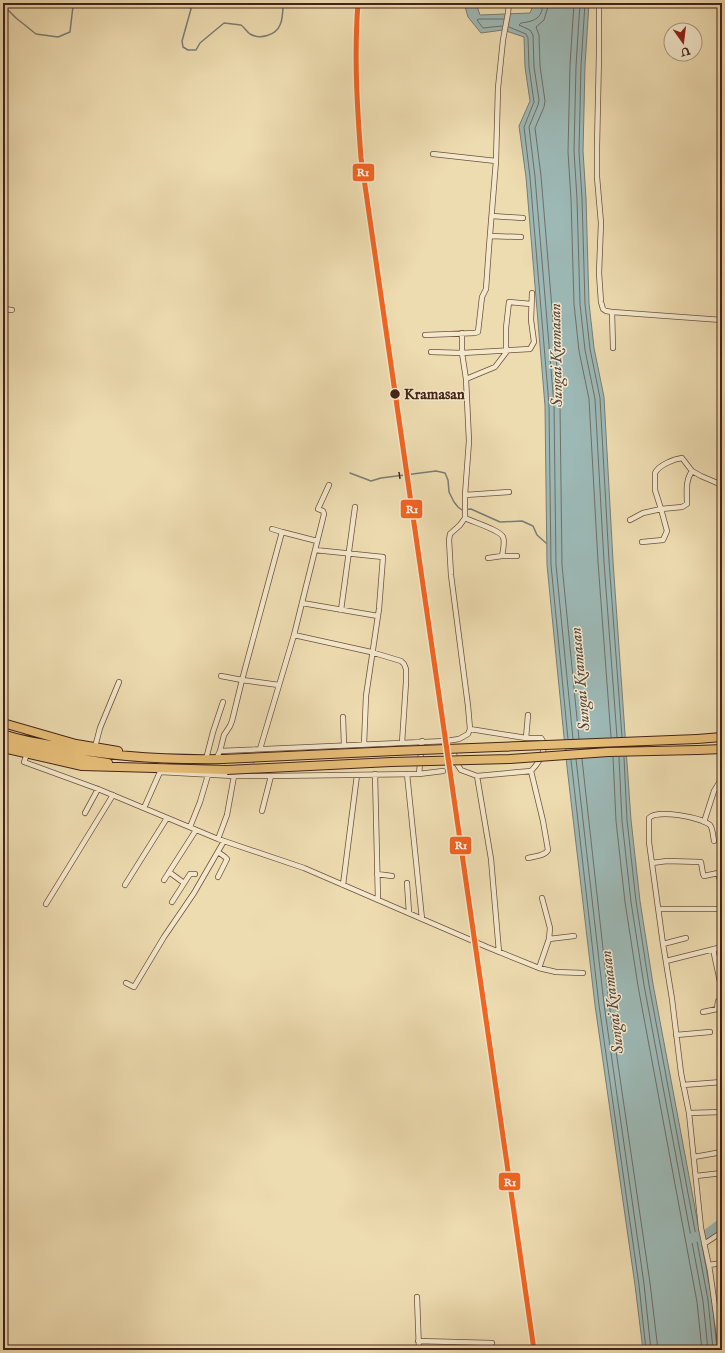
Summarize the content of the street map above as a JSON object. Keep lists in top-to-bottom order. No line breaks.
{"water":["Sungai Kramasan"],"places":["Kramasan"],"lines":["transit line R1"],"north":"bottom"}
